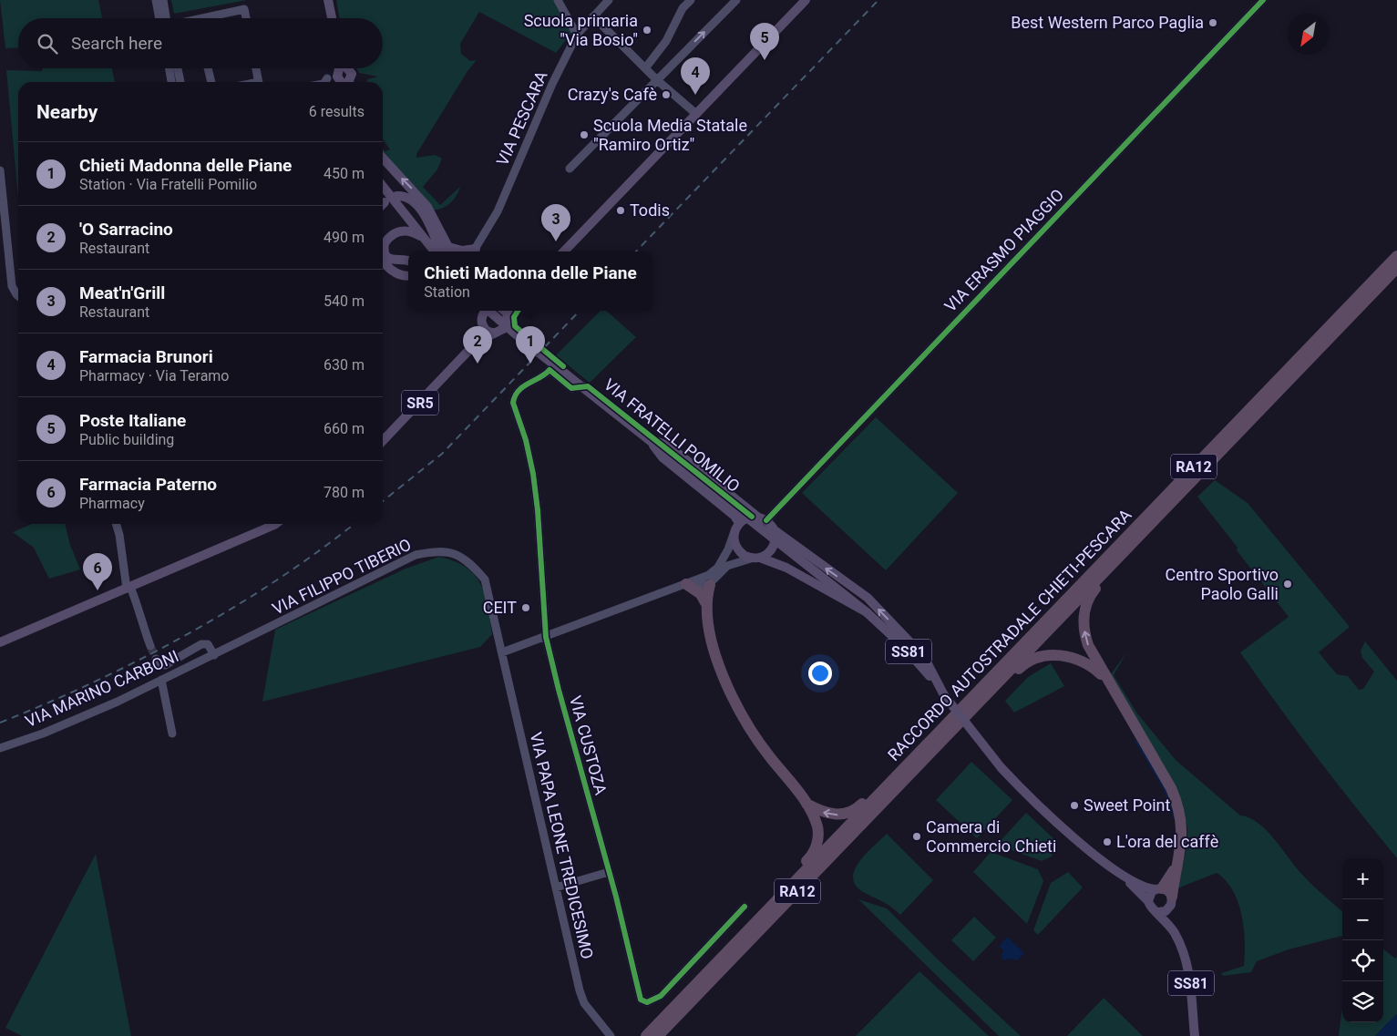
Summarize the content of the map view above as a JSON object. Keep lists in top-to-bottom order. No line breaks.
{"streets":{"highway":["RA12","RACCORDO AUTOSTRADALE CHIETI-PESCARA"],"main road":["SR5","VIA FRATELLI POMILIO","SS81"],"street":["VIA PESCARA","VIA ERASMO PIAGGIO","VIA FILIPPO TIBERIO","VIA MARINO CARBONI","VIA CUSTOZA","VIA PAPA LEONE TREDICESIMO"]},"crossings":[["SR5","VIA FRATELLI POMILIO"],["VIA FRATELLI POMILIO","SS81"],["VIA FRATELLI POMILIO","VIA CUSTOZA"],["VIA FILIPPO TIBERIO","VIA MARINO CARBONI"],["VIA FILIPPO TIBERIO","VIA PAPA LEONE TREDICESIMO"]],"places":["Best Western Parco Paglia","Scuola primaria \"Via Bosio\"","Crazy's Cafè","Scuola Media Statale \"Ramiro Ortiz\"","Todis","Centro Sportivo Paolo Galli","CEIT","Sweet Point","Camera di Commercio Chieti","L'ora del caffè"],"north":"bottom left","page":{"search":"Search here","pins":["5","4","3","1","2","6"],"heading":["Nearby","6 results"],"list":[{"mark":"1","name":"Chieti Madonna delle Piane","note":"Station · Via Fratelli Pomilio","value":"450 m"},{"mark":"2","name":"'O Sarracino","note":"Restaurant","value":"490 m"},{"mark":"3","name":"Meat'n'Grill","note":"Restaurant","value":"540 m"},{"mark":"4","name":"Farmacia Brunori","note":"Pharmacy · Via Teramo","value":"630 m"},{"mark":"5","name":"Poste Italiane","note":"Public building","value":"660 m"},{"mark":"6","name":"Farmacia Paterno","note":"Pharmacy","value":"780 m"}],"popup":["Chieti Madonna delle Piane","Station"],"map_buttons":["+","−"]}}
